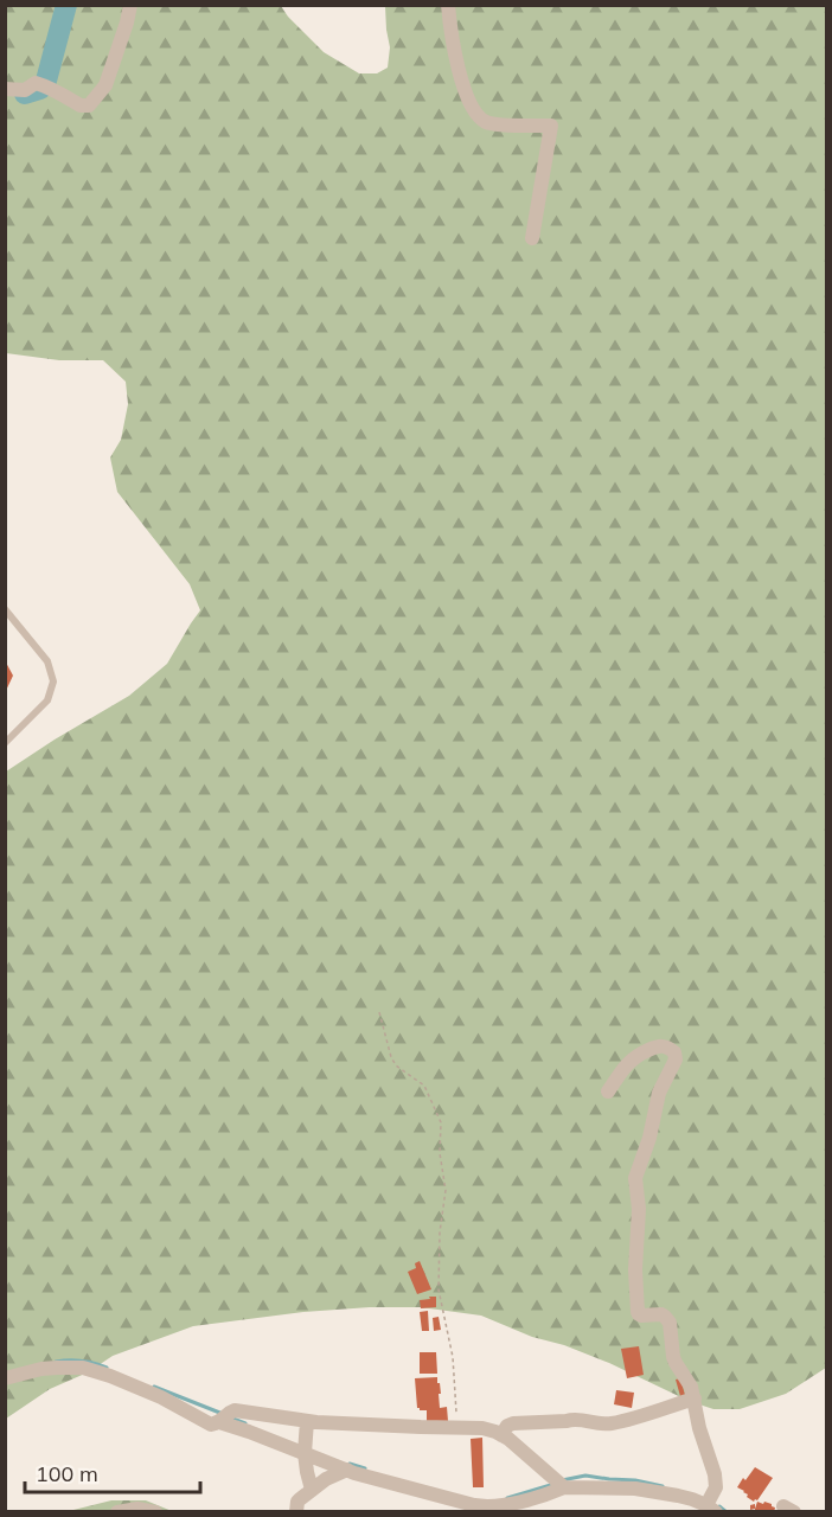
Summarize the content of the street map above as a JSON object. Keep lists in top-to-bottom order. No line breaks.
{"scale_bar":"100 m"}
